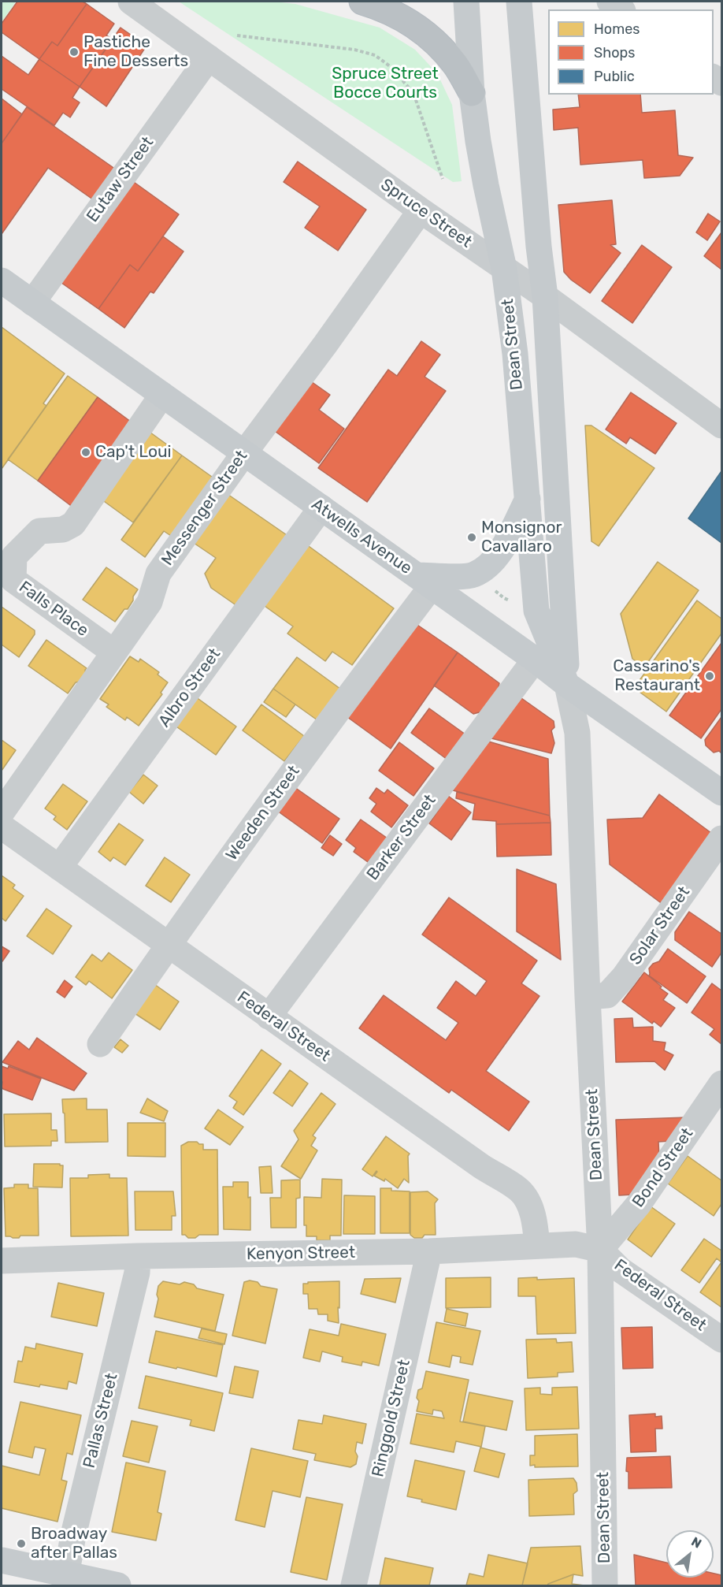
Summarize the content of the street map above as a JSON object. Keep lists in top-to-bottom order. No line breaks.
{"streets":{"main road":["Dean Street","Atwells Avenue"],"street":["Eutaw Street","Spruce Street","Messenger Street","Falls Place","Albro Street","Weeden Street","Barker Street","Solar Street","Federal Street","Bond Street","Kenyon Street","Ringgold Street","Pallas Street"]},"crossings":[["Eutaw Street","Spruce Street"],["Eutaw Street","Atwells Avenue"],["Spruce Street","Dean Street"],["Spruce Street","Messenger Street"],["Dean Street","Atwells Avenue"],["Dean Street","Solar Street"],["Dean Street","Federal Street"],["Dean Street","Bond Street"],["Dean Street","Kenyon Street"],["Messenger Street","Atwells Avenue"],["Messenger Street","Falls Place"],["Atwells Avenue","Falls Place"],["Atwells Avenue","Albro Street"],["Atwells Avenue","Weeden Street"],["Atwells Avenue","Barker Street"],["Albro Street","Federal Street"],["Weeden Street","Federal Street"],["Barker Street","Federal Street"],["Federal Street","Bond Street"],["Federal Street","Kenyon Street"],["Bond Street","Kenyon Street"],["Kenyon Street","Ringgold Street"],["Kenyon Street","Pallas Street"]],"parks":["Spruce Street Bocce Courts"],"places":["Pastiche Fine Desserts","Cap't Loui","Monsignor Cavallaro","Cassarino's Restaurant","Broadway after Pallas"],"legend":["Homes","Shops","Public"],"north":"top right"}
